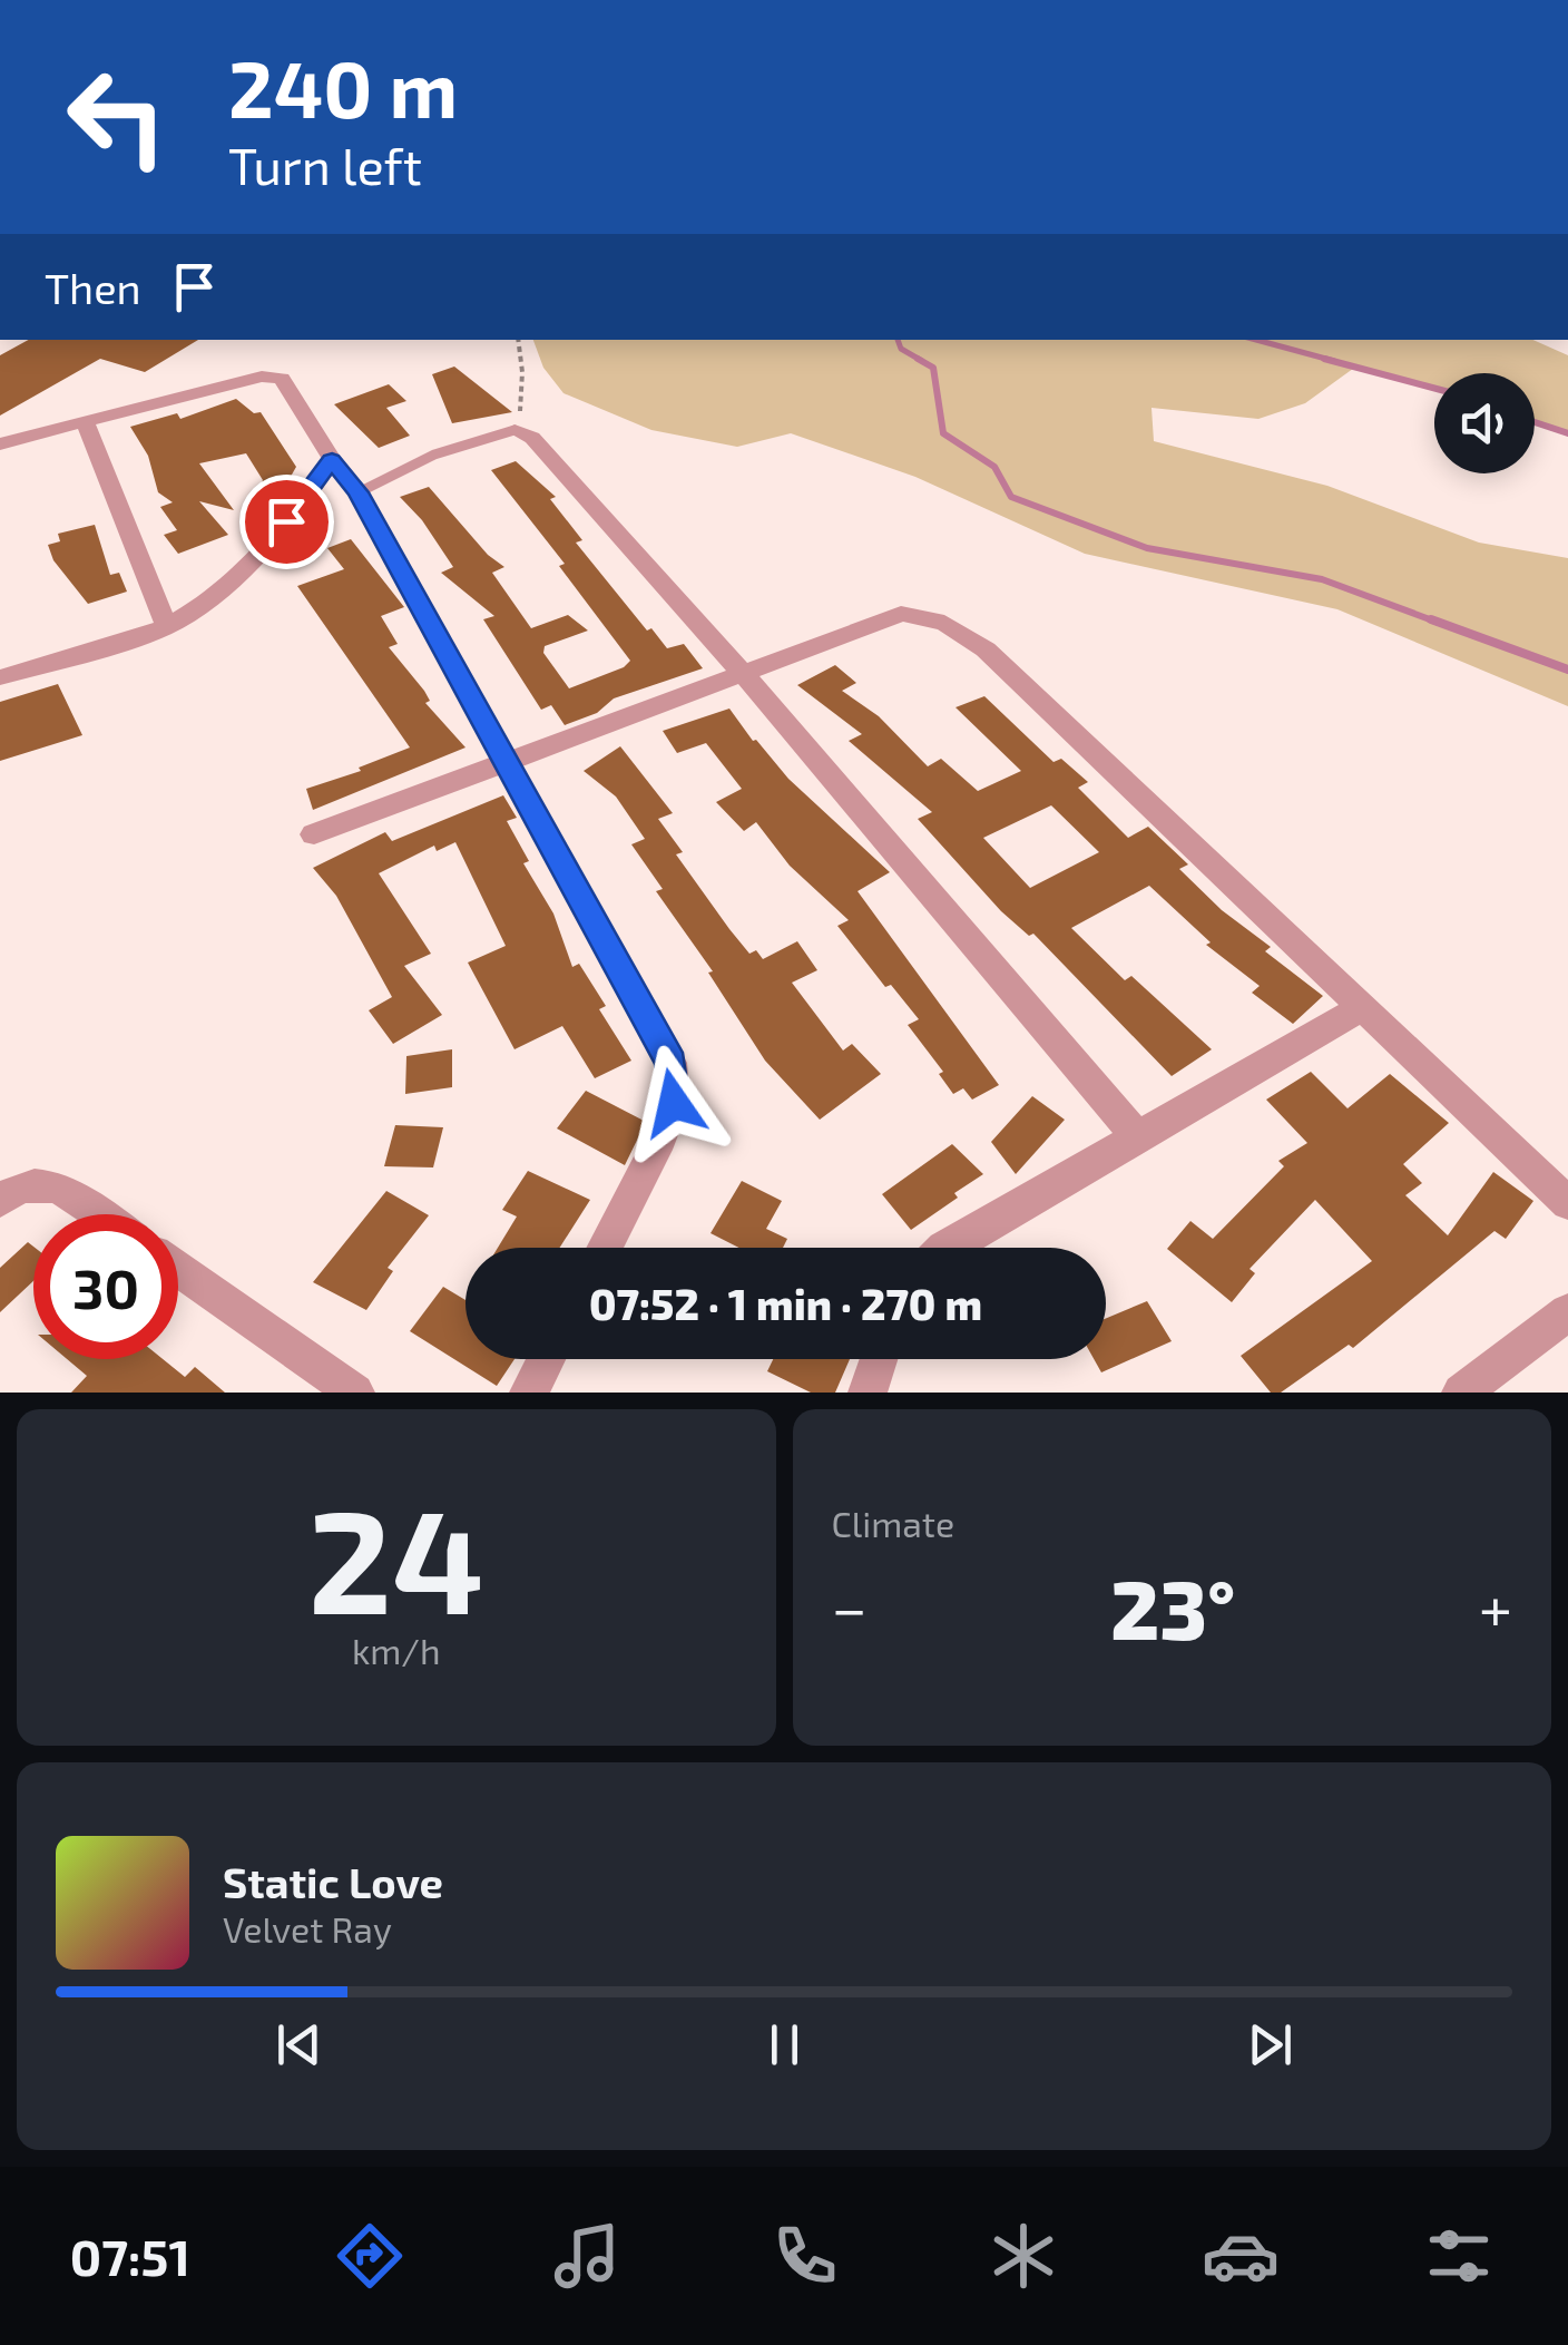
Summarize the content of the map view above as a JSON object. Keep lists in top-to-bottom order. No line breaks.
{"page":{"turn":["240 m","Turn left"],"then":"Then","limit":"30","trip":"07:52 · 1 min · 270 m","tile":[["24","km/h"],"Climate"],"heat":["−","23°","+"],"song":["Static Love","Velvet Ray"],"tabs":"07:51"}}
